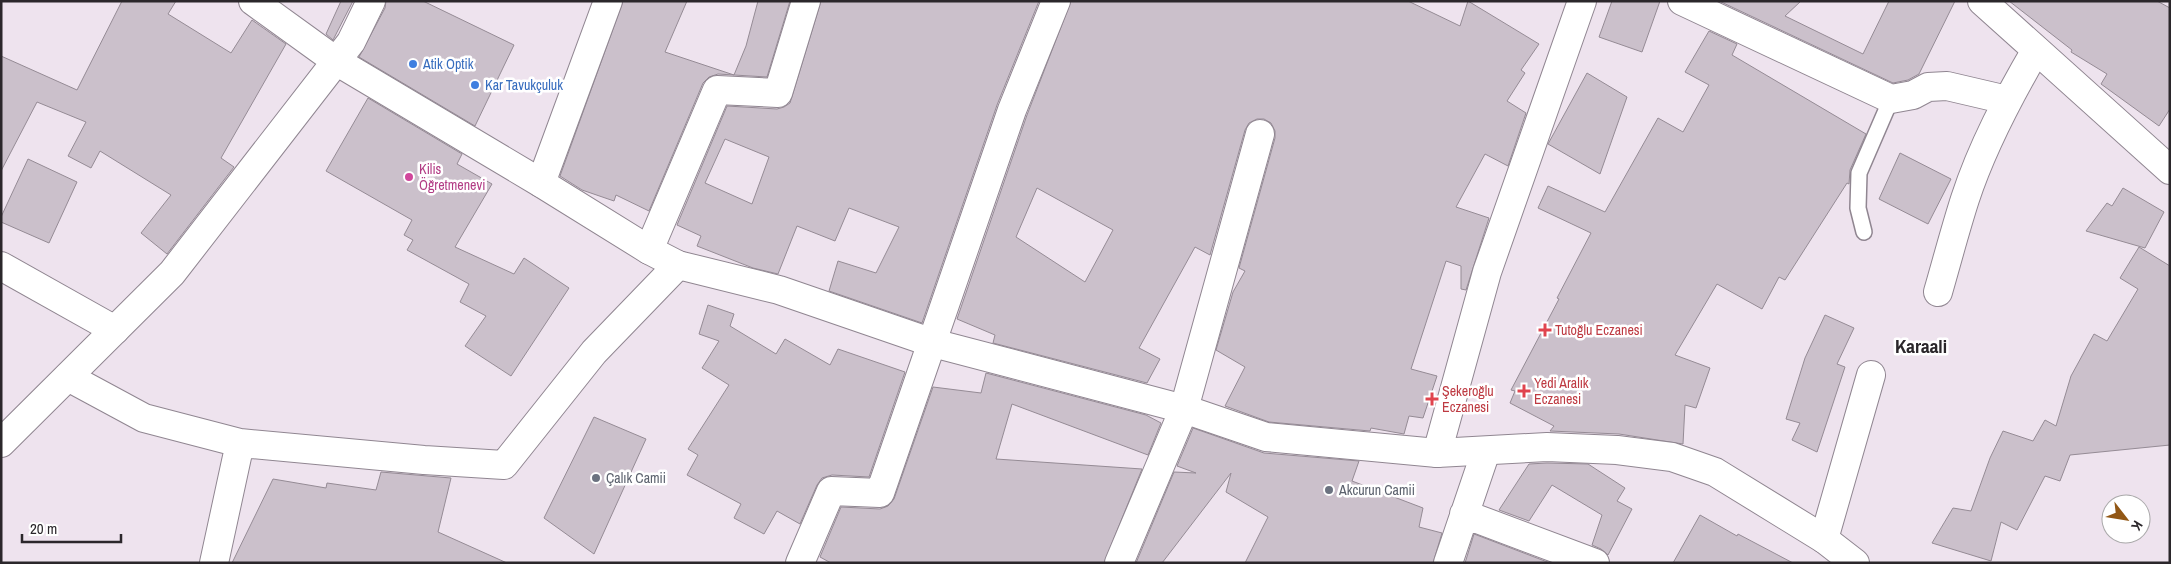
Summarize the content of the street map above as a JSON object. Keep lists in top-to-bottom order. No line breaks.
{"districts":["Karaali"],"places":{"other":["Atik Optik","Kar Tavukçuluk","Kilis Öğretmenevi","Çalık Camii","Akcurun Camii"],"health":["Tutoğlu Eczanesi","Yedi Aralık Eczanesi","Şekeroğlu Eczanesi"]},"scale_bar":"20 m","north":"bottom right"}
